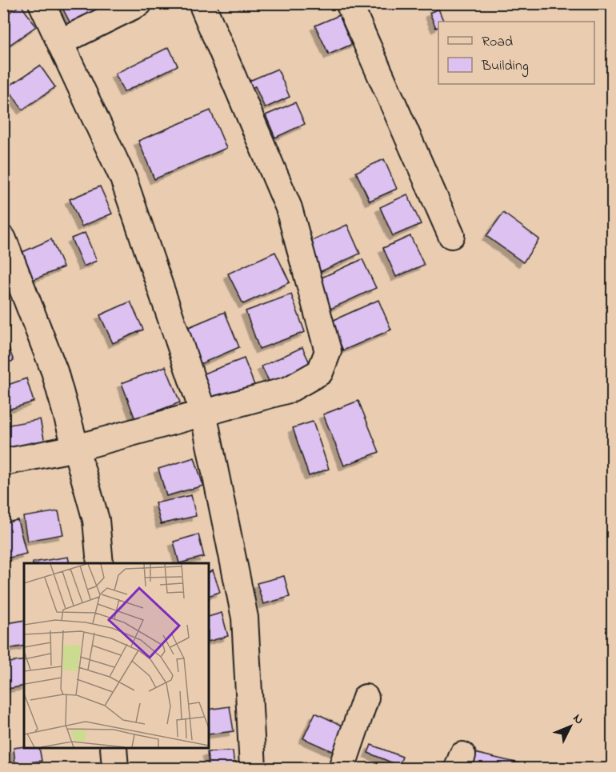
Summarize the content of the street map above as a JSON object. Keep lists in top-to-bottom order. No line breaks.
{"legend":["Road","Building"],"north":"top right"}
